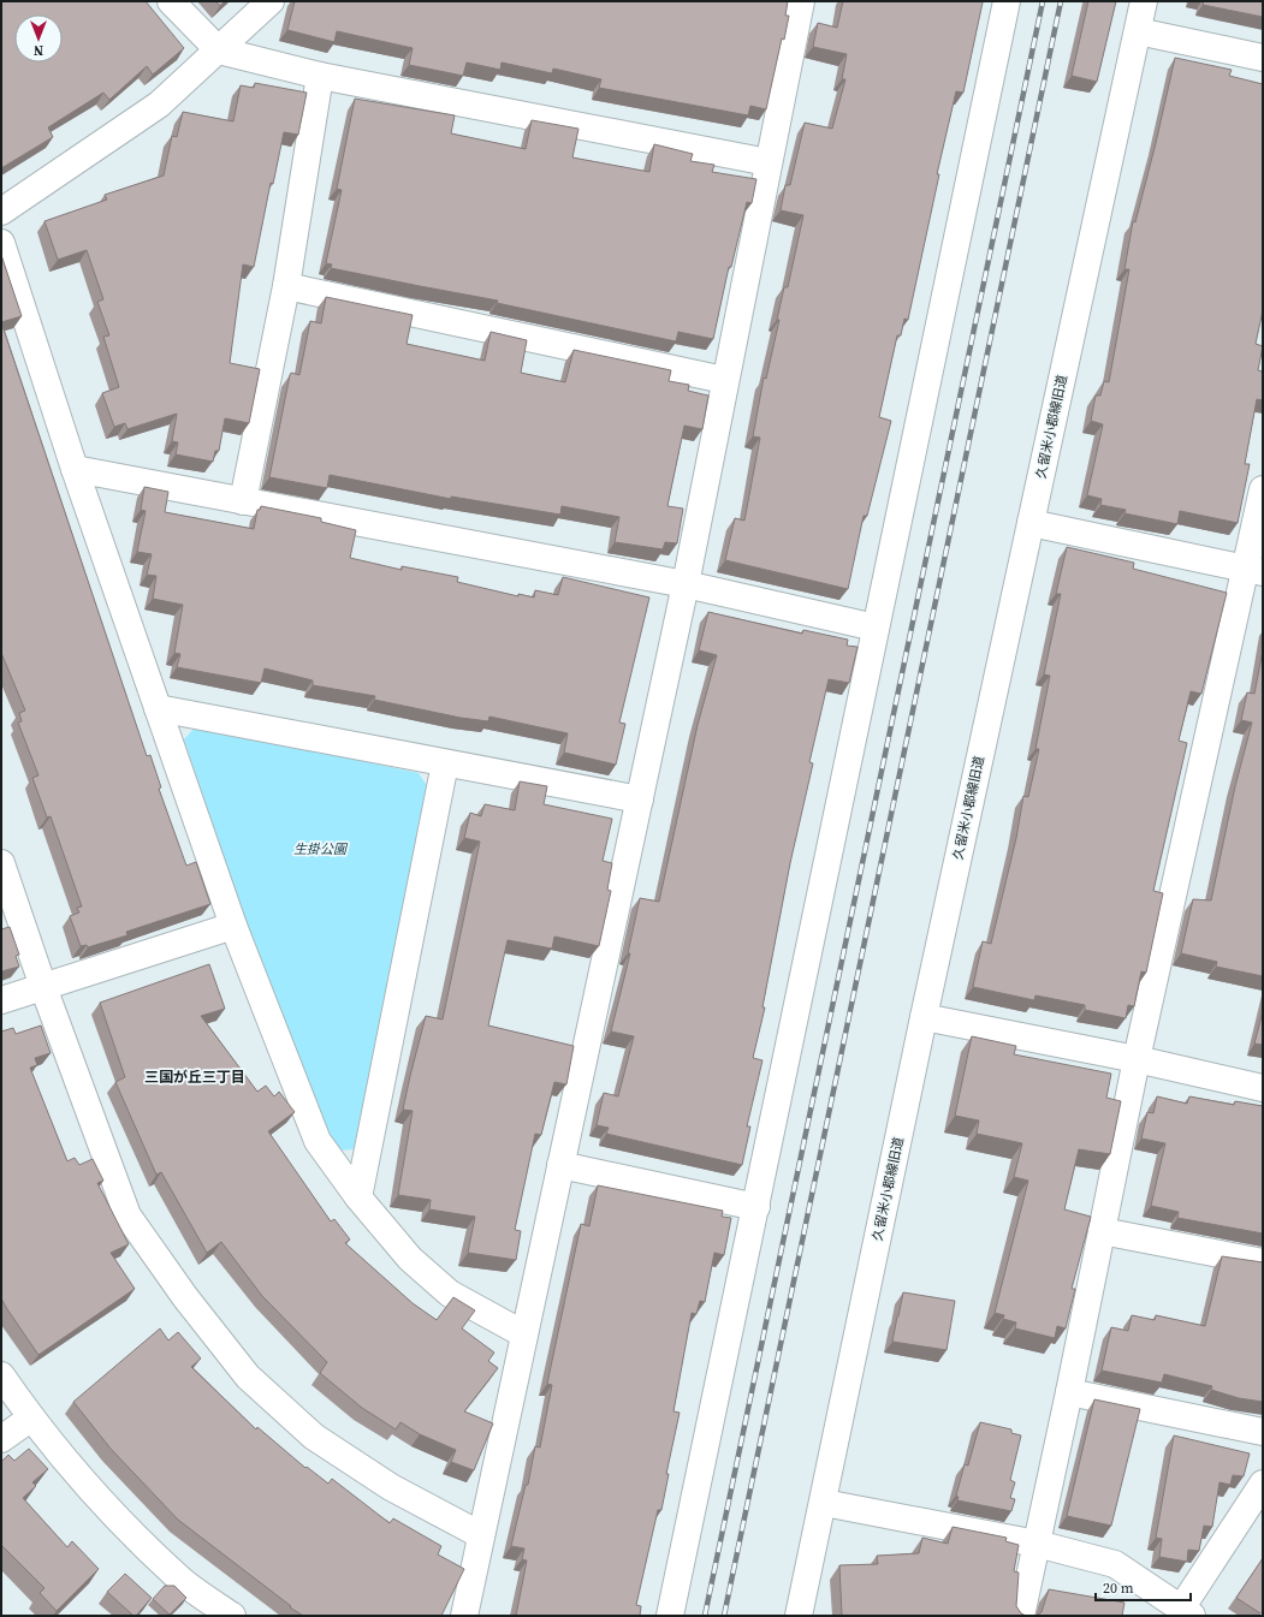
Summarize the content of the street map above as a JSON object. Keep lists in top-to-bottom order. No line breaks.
{"streets":{"street":["久留米小郡線旧道"]},"districts":["三国が丘三丁目"],"parks":["生掛公園"],"scale_bar":"20 m","north":"bottom"}
